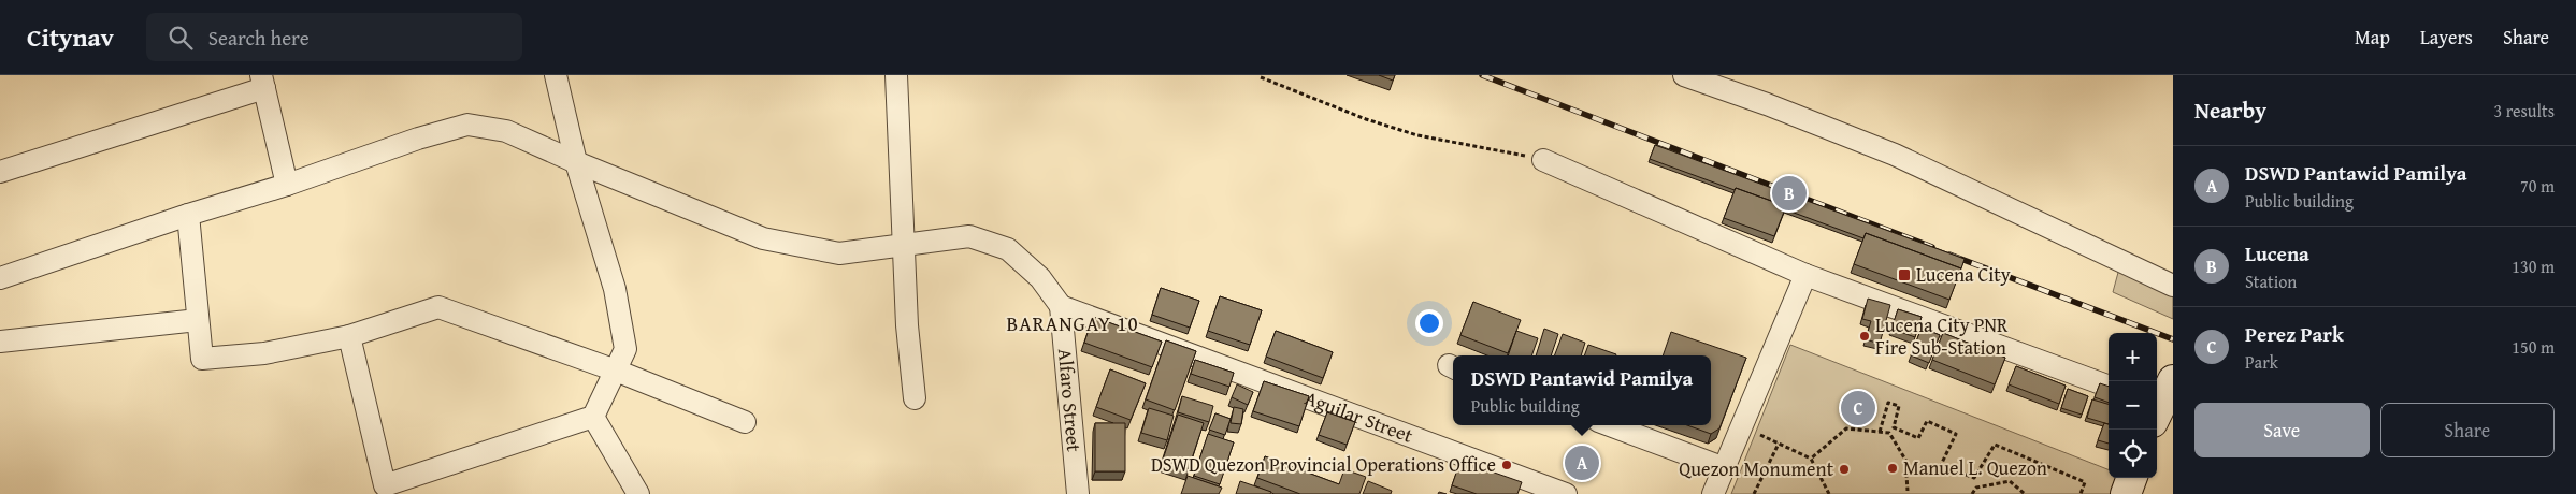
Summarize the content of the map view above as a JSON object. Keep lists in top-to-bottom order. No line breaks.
{"streets":{"street":["Alfaro Street","Aguilar Street"]},"crossings":[["Alfaro Street","Aguilar Street"]],"districts":["BARANGAY 10"],"places":{"transit":["Lucena City"],"other":["Lucena City PNR Fire Sub-Station","DSWD Quezon Provincial Operations Office","Manuel L. Quezon","Quezon Monument"]},"page":{"header":"Citynav","search":"Search here","nav":["Map","Layers","Share"],"heading":["Nearby","3 results"],"list":[{"mark":"A","name":"DSWD Pantawid Pamilya","note":"Public building","value":"70 m"},{"mark":"B","name":"Lucena","note":"Station","value":"130 m"},{"mark":"C","name":"Perez Park","note":"Park","value":"150 m"}],"pins":["B","C","A"],"map_buttons":["+","−"],"popup":["DSWD Pantawid Pamilya","Public building"],"buttons":["Save","Share"]}}
